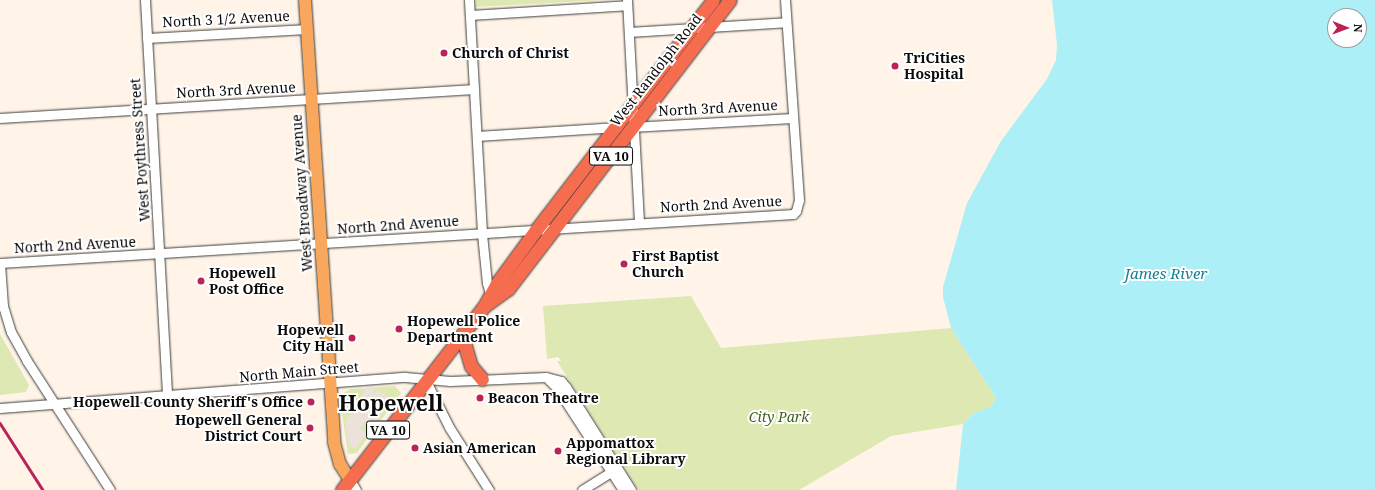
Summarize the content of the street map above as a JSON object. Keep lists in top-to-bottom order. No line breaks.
{"streets":{"highway":["West Randolph Road","VA 10"],"main road":["West Broadway Avenue"],"street":["North 3 1/2 Avenue","North 3rd Avenue","West Poythress Street","North 2nd Avenue","North Main Street"]},"crossings":[["North 3 1/2 Avenue","West Poythress Street"],["North 3 1/2 Avenue","West Broadway Avenue"],["West Randolph Road","North 3rd Avenue"],["West Randolph Road","VA 10"],["West Randolph Road","North 2nd Avenue"],["West Randolph Road","North Main Street"],["North 3rd Avenue","West Poythress Street"],["North 3rd Avenue","West Broadway Avenue"],["North 3rd Avenue","North 2nd Avenue"],["West Poythress Street","North 2nd Avenue"],["West Poythress Street","North Main Street"],["VA 10","West Broadway Avenue"],["VA 10","North Main Street"],["West Broadway Avenue","North 2nd Avenue"],["West Broadway Avenue","North Main Street"]],"districts":["Hopewell"],"water":["James River"],"parks":["City Park"],"places":["Church of Christ","TriCities Hospital","First Baptist Church","Hopewell Post Office","Hopewell Police Department","Hopewell City Hall","Beacon Theatre","Hopewell County Sheriff's Office","Hopewell General District Court","Asian American","Appomattox Regional Library"],"north":"right"}
